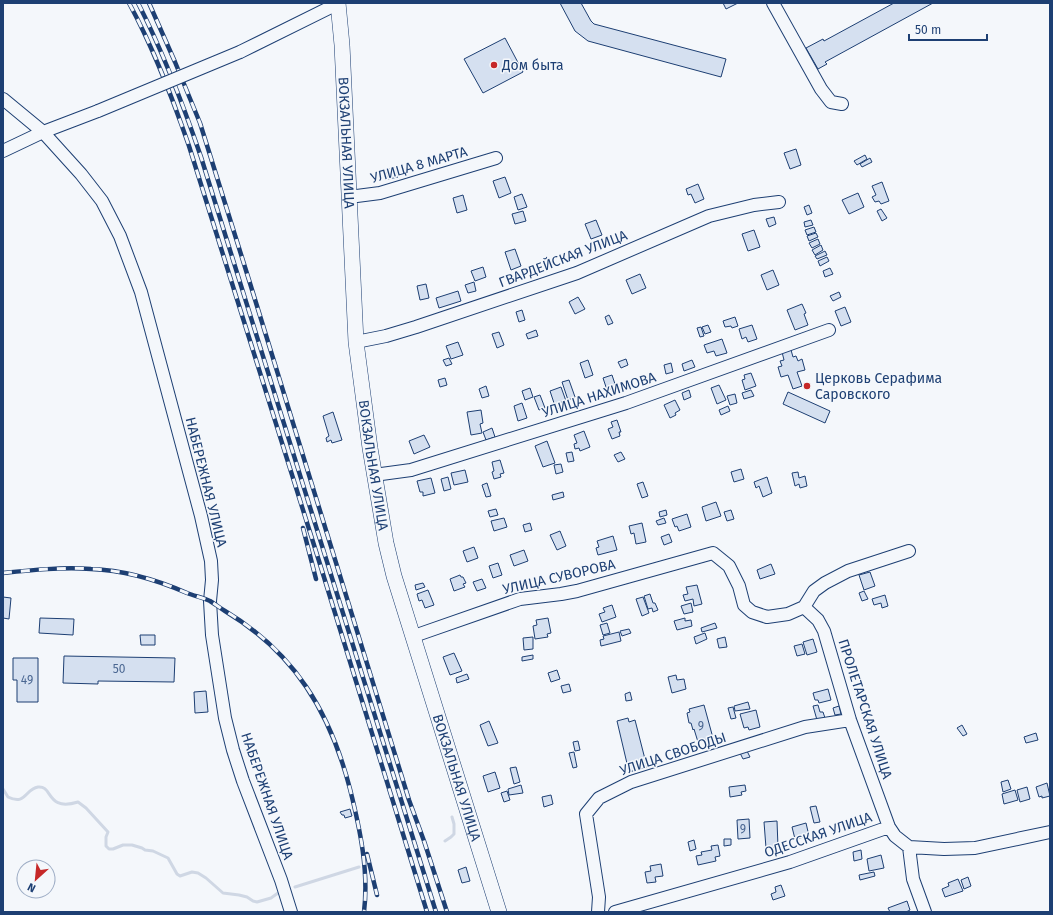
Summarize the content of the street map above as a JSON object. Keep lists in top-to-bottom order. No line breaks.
{"streets":{"main road":["ВОКЗАЛЬНАЯ УЛИЦА"],"street":["УЛИЦА 8 МАРТА","ГВАРДЕЙСКАЯ УЛИЦА","УЛИЦА НАХИМОВА","НАБЕРЕЖНАЯ УЛИЦА","УЛИЦА СУВОРОВА","ПРОЛЕТАРСКАЯ УЛИЦА","УЛИЦА СВОБОДЫ","ОДЕССКАЯ УЛИЦА"]},"crossings":[["ВОКЗАЛЬНАЯ УЛИЦА","УЛИЦА 8 МАРТА"],["ВОКЗАЛЬНАЯ УЛИЦА","ГВАРДЕЙСКАЯ УЛИЦА"],["ВОКЗАЛЬНАЯ УЛИЦА","УЛИЦА НАХИМОВА"],["ВОКЗАЛЬНАЯ УЛИЦА","УЛИЦА СУВОРОВА"],["УЛИЦА СУВОРОВА","ПРОЛЕТАРСКАЯ УЛИЦА"],["ПРОЛЕТАРСКАЯ УЛИЦА","УЛИЦА СВОБОДЫ"],["ПРОЛЕТАРСКАЯ УЛИЦА","ОДЕССКАЯ УЛИЦА"]],"places":["Дом быта","Церковь Серафима Саровского"],"house_numbers":["50","49","9","9"],"scale_bar":"50 m","north":"bottom left"}
